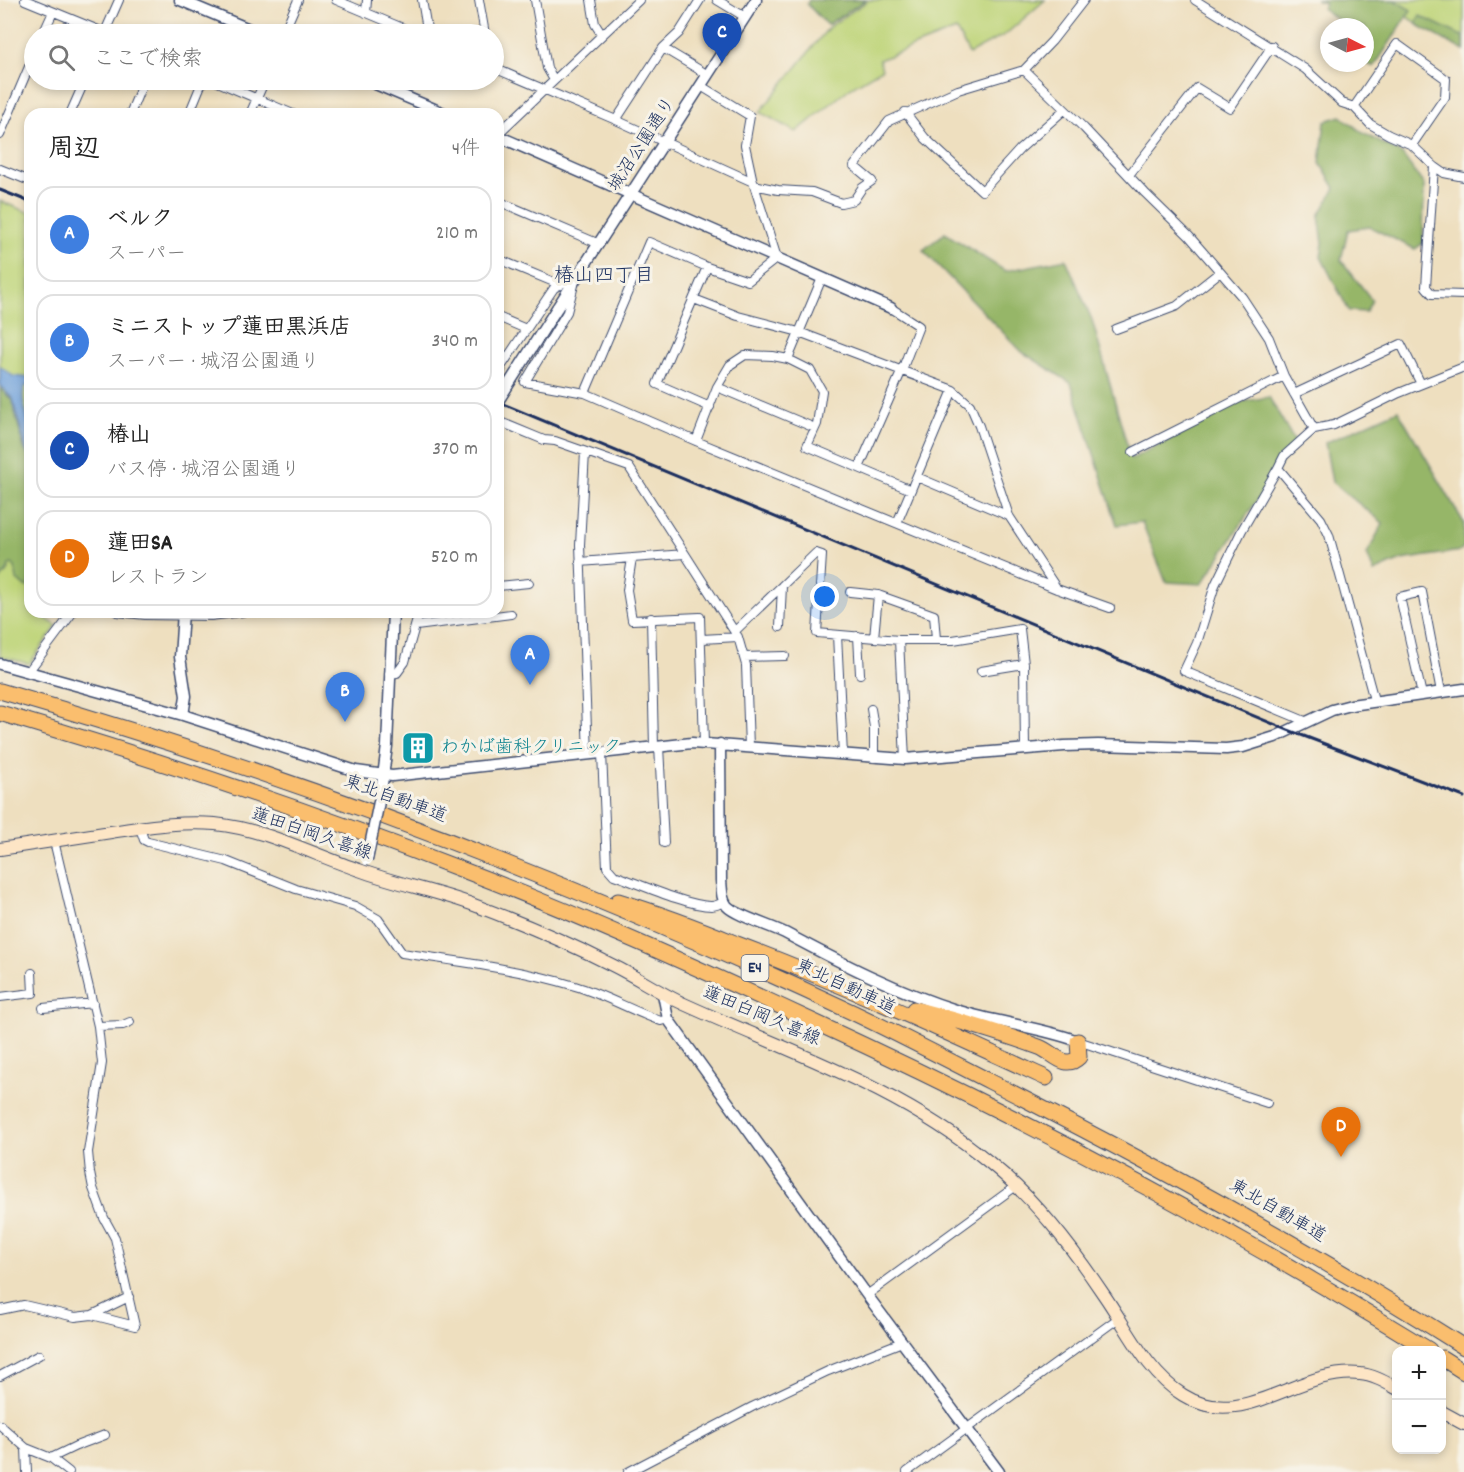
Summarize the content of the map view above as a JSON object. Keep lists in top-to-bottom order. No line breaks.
{"streets":{"highway":["東北自動車道","E4"],"main road":["蓮田白岡久喜線"],"street":["城沼公園通り"]},"districts":["椿山四丁目"],"places":{"building":["わかば歯科クリニック"]},"north":"right","page":{"pins":["C","A","B","D"],"search":"ここで検索","heading":["周辺","4件"],"list":[{"mark":"A","name":"ベルク","note":"スーパー","value":"210 m"},{"mark":"B","name":"ミニストップ蓮田黒浜店","note":"スーパー · 城沼公園通り","value":"340 m"},{"mark":"C","name":"椿山","note":"バス停 · 城沼公園通り","value":"370 m"},{"mark":"D","name":"蓮田SA","note":"レストラン","value":"520 m"}],"map_buttons":["+","−"]}}
